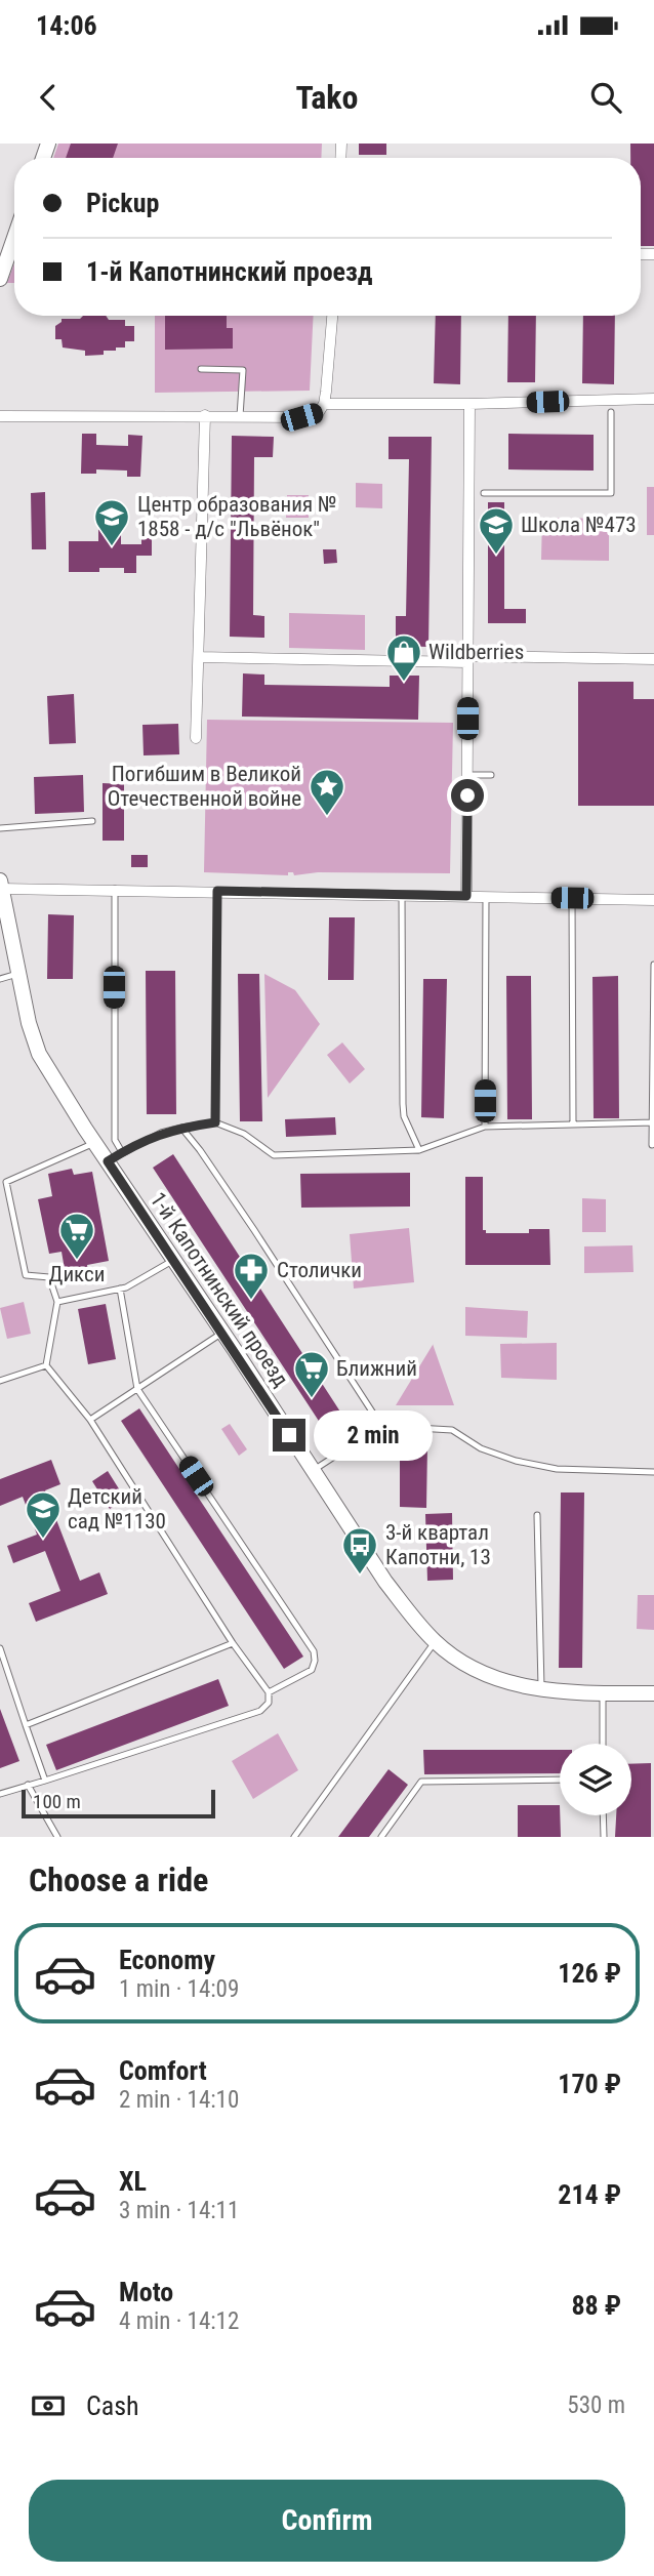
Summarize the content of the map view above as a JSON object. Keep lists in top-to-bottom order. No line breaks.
{"streets":{"street":["1-й Капотнинский проезд"]},"places":{"school or university":["Центр образования № 1858 - д/с \"Львёнок\"","Школа №473","Детский сад №1130"],"shop":["Wildberries"],"place":["Погибшим в Великой Отечественной войне"],"supermarket":["Дикси","Ближний"],"pharmacy":["Столички"],"bus stop":["3-й квартал Капотни, 13"]},"scale_bar":"100 m","page":{"status":"14:06","header":"Tako","banner":["Pickup","1-й Капотнинский проезд"],"bubble":"2 min","scale":"100 m","heading":"Choose a ride","list":[{"name":"Economy","note":"1 min · 14:09","value":"126 ₽"},{"name":"Comfort","note":"2 min · 14:10","value":"170 ₽"},{"name":"XL","note":"3 min · 14:11","value":"214 ₽"},{"name":"Moto","note":"4 min · 14:12","value":"88 ₽"}],"pay":["Cash","530 m"],"buttons":"Confirm"}}
